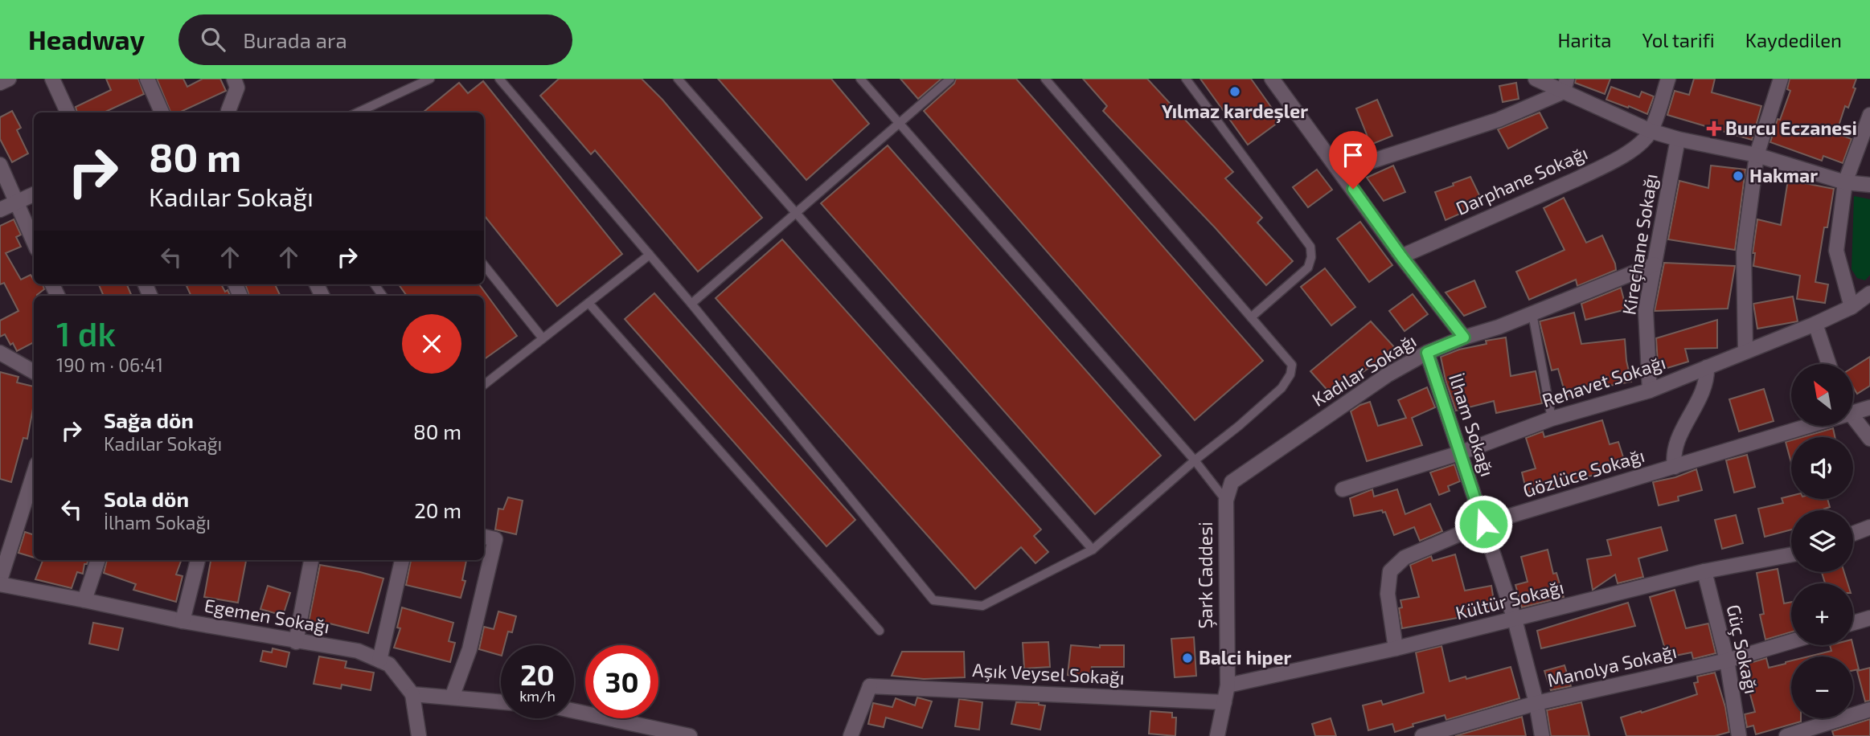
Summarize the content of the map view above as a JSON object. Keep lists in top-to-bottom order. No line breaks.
{"streets":{"street":["Darphane Sokağı","Kireçhane Sokağı","Kadılar Sokağı","Rehavet Sokağı","İlham Sokağı","Gözlüce Sokağı","Şark Caddesi","Kültür Sokağı","Egemen Sokağı","Güç Sokağı","Manolya Sokağı","Aşık Veysel Sokağı"]},"crossings":[["Kireçhane Sokağı","Kadılar Sokağı"],["Kireçhane Sokağı","Rehavet Sokağı"],["Kadılar Sokağı","İlham Sokağı"],["Kadılar Sokağı","Şark Caddesi"],["Rehavet Sokağı","İlham Sokağı"],["İlham Sokağı","Gözlüce Sokağı"],["İlham Sokağı","Kültür Sokağı"],["İlham Sokağı","Manolya Sokağı"],["Gözlüce Sokağı","Kültür Sokağı"],["Şark Caddesi","Kültür Sokağı"],["Şark Caddesi","Aşık Veysel Sokağı"],["Kültür Sokağı","Güç Sokağı"],["Güç Sokağı","Manolya Sokağı"]],"places":{"other":["Yılmaz kardeşler","Hakmar","Balci hiper"],"health":["Burcu Eczanesi"]},"north":"top left","page":{"header":"Headway","search":"Burada ara","nav":["Harita","Yol tarifi","Kaydedilen"],"turn":["80 m","Kadılar Sokağı"],"heading":["1 dk","190 m · 06:41"],"map_buttons":["+","−"],"list":[{"name":"Sağa dön","note":"Kadılar Sokağı","value":"80 m"},{"name":"Sola dön","note":"İlham Sokağı","value":"20 m"}],"speed":"20 km/h","limit":"30"}}
